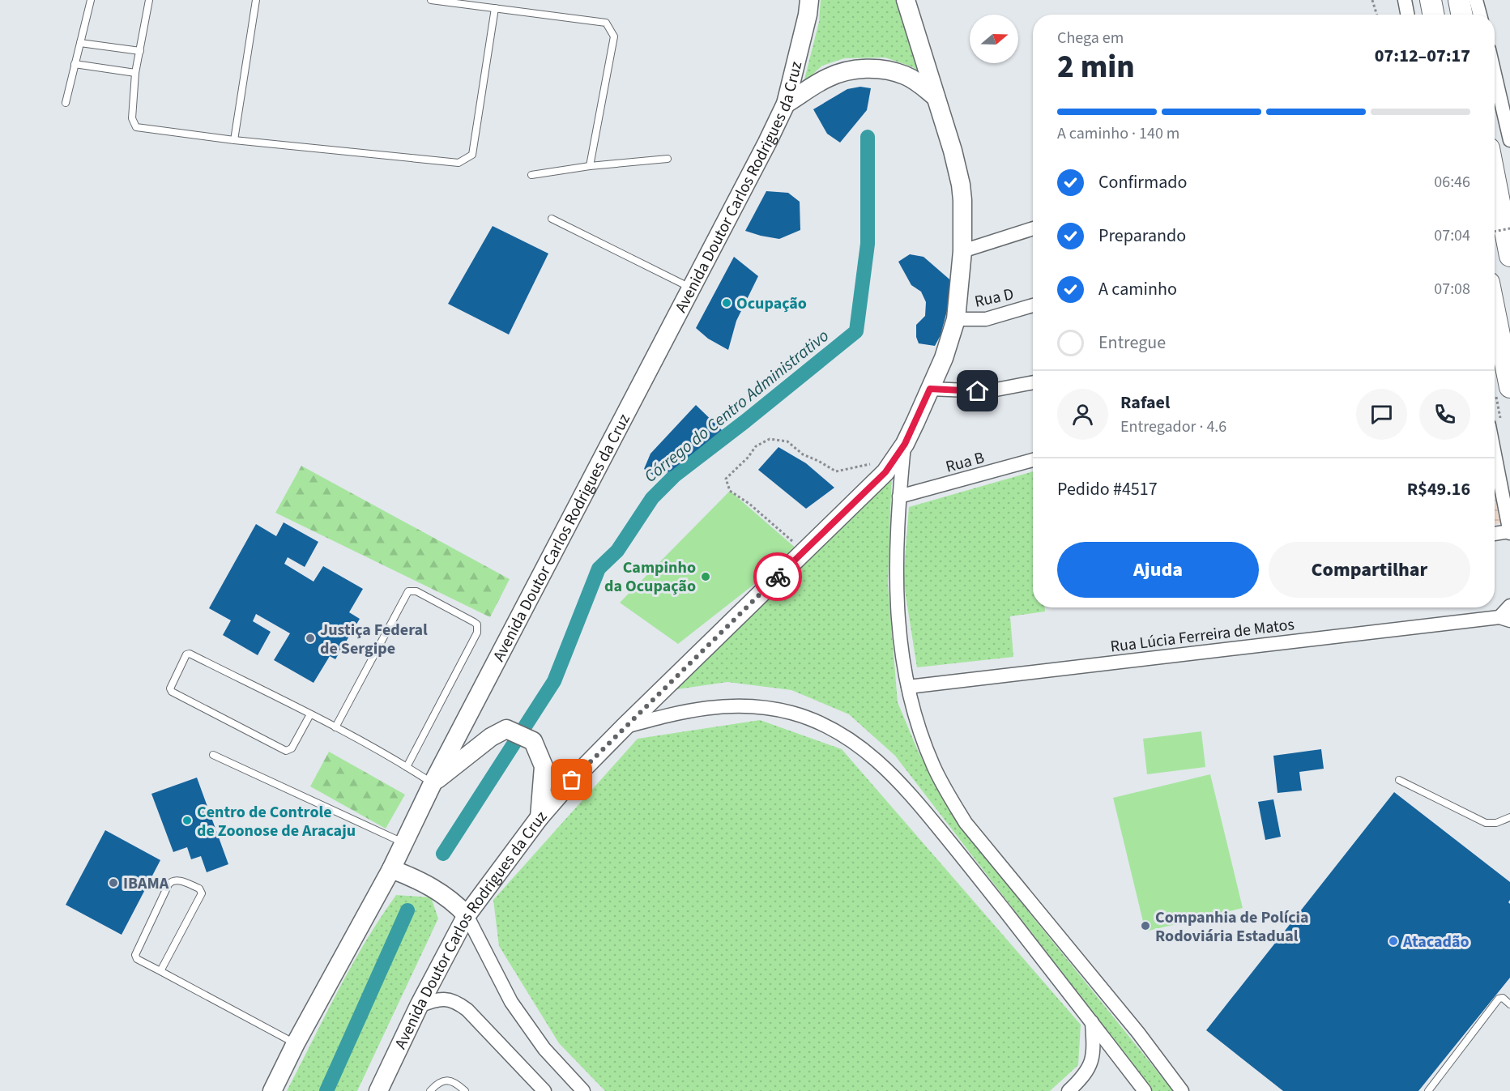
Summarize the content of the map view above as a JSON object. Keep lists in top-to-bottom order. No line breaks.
{"streets":{"main road":["Avenida Doutor Carlos Rodrigues da Cruz"],"street":["Rua D","Rua B","Rua Lúcia Ferreira de Matos"]},"crossings":[["Avenida Doutor Carlos Rodrigues da Cruz","Rua D"]],"water":["Córrego do Centro Administrativo"],"places":["Ocupação","Campinho da Ocupação","Justiça Federal de Sergipe","Centro de Controle de Zoonose de Aracaju","IBAMA","Companhia de Polícia Rodoviária Estadual","Atacadão"],"north":"right","page":{"heading":["2 min","Chega em","07:12–07:17"],"panel":["Rafael","Entregador · 4.6","Pedido #4517","R$49.16"],"bar":"A caminho · 140 m","list":[["Confirmado","06:46"],["Preparando","07:04"],["A caminho","07:08"],"Entregue"],"buttons":["Ajuda","Compartilhar"]}}
